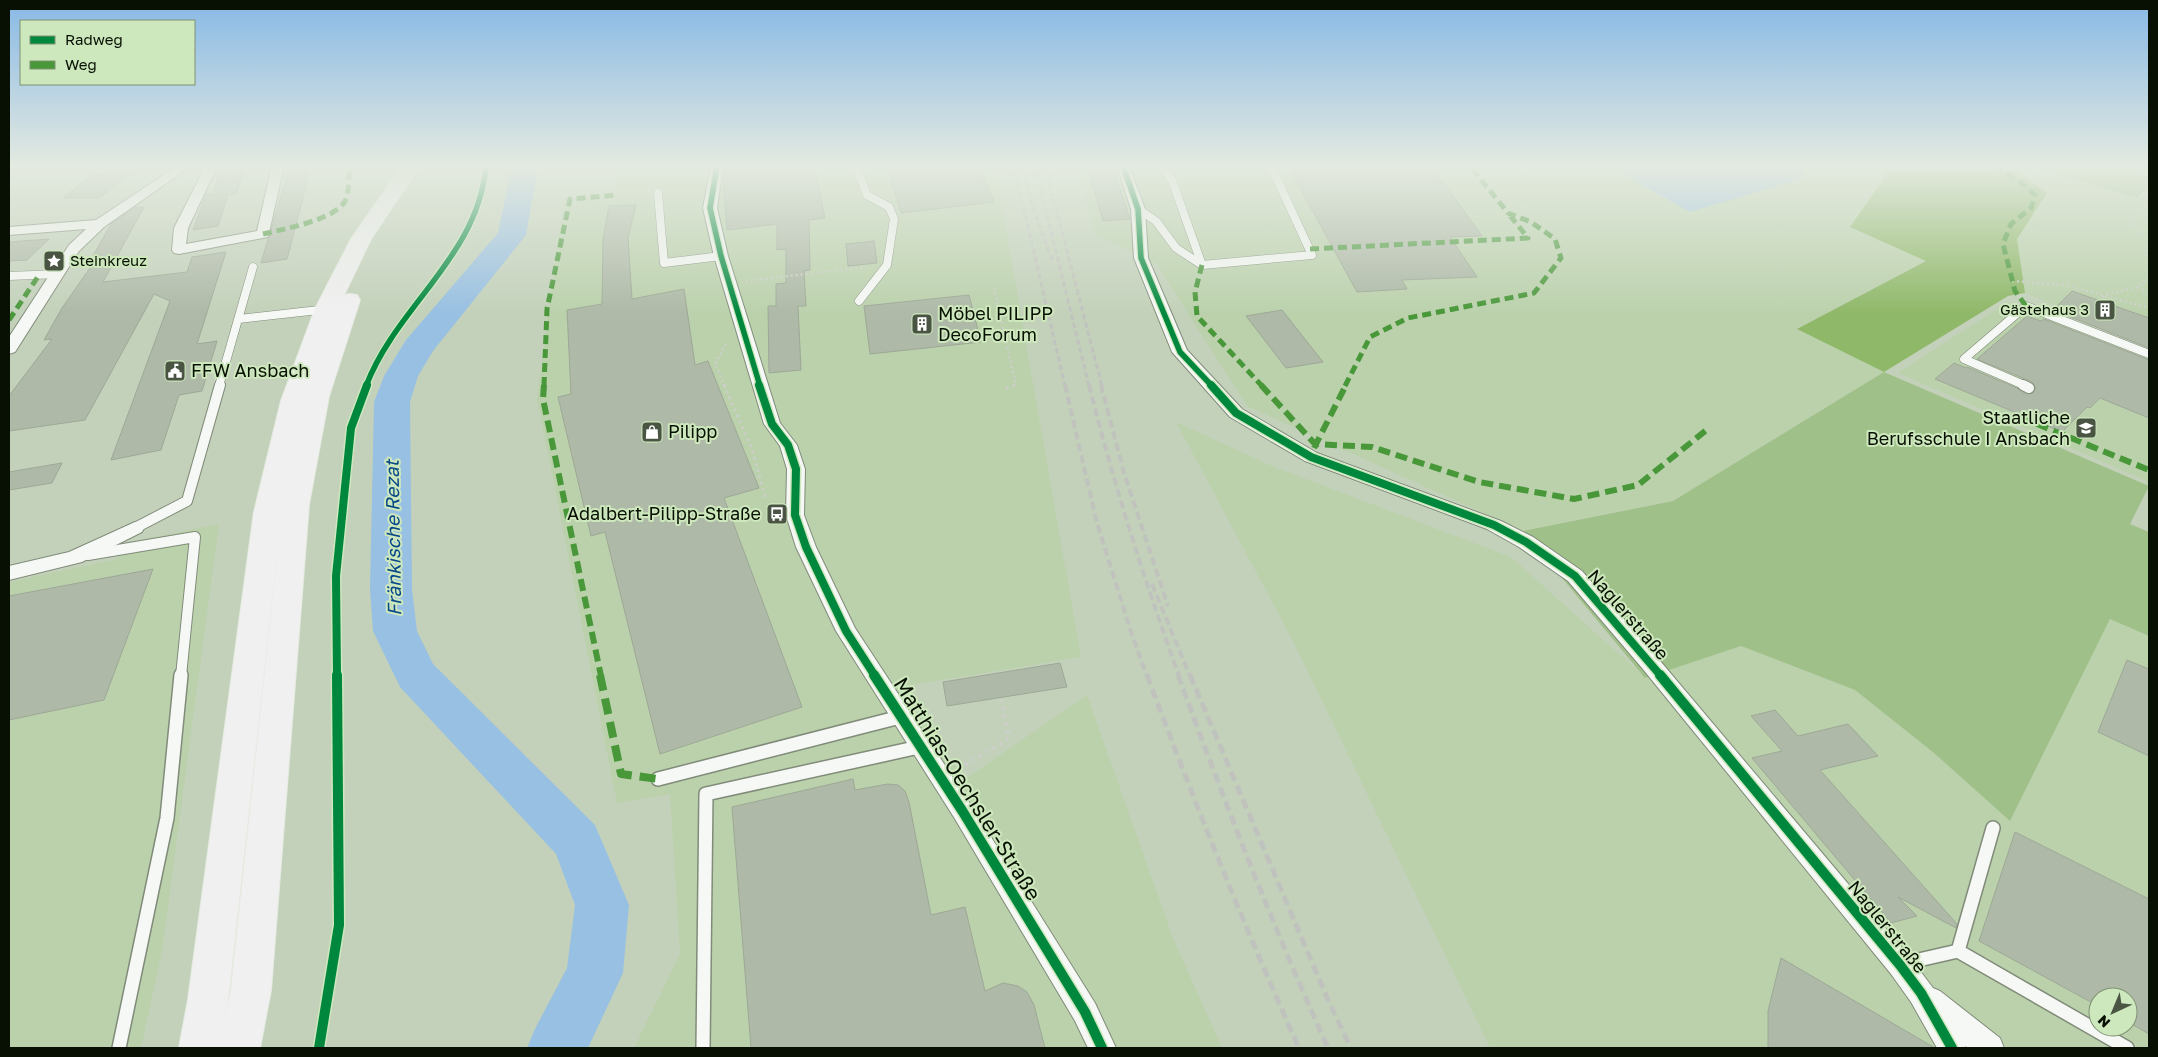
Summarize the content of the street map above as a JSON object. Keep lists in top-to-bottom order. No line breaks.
{"streets":{"street":["Naglerstraße","Matthias-Oechsler-Straße"]},"water":["Fränkische Rezat"],"places":{"place":["Steinkreuz"],"building":["Gästehaus 3","Möbel PILIPP DecoForum"],"public building":["FFW Ansbach"],"school or university":["Staatliche Berufsschule I Ansbach"],"shop":["Pilipp"],"bus stop":["Adalbert-Pilipp-Straße"]},"legend":["Radweg","Weg"],"north":"bottom left"}
